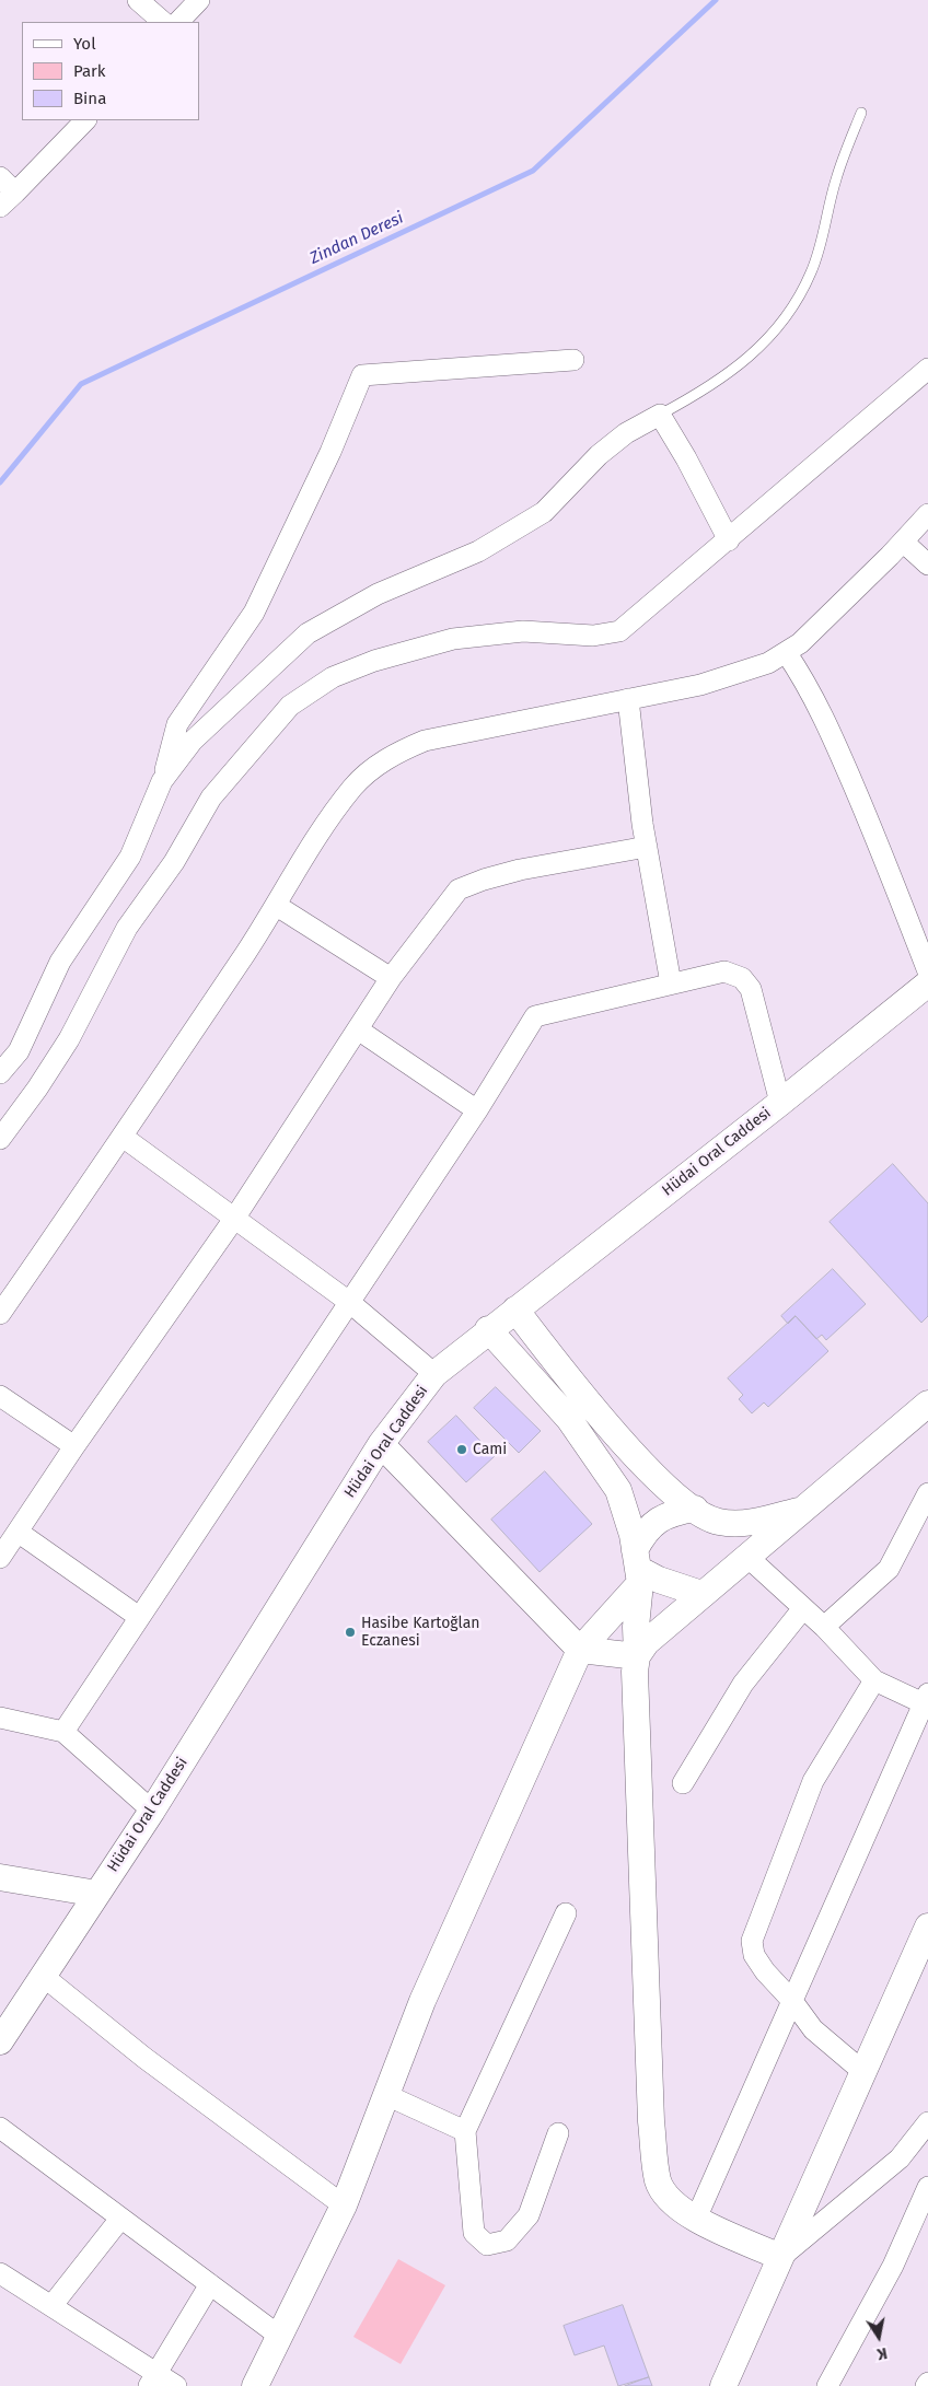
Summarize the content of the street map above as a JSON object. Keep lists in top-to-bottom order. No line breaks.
{"streets":{"street":["Hüdai Oral Caddesi"]},"water":["Zindan Deresi"],"places":["Cami","Hasibe Kartoğlan Eczanesi"],"legend":["Yol","Park","Bina"],"north":"bottom"}
